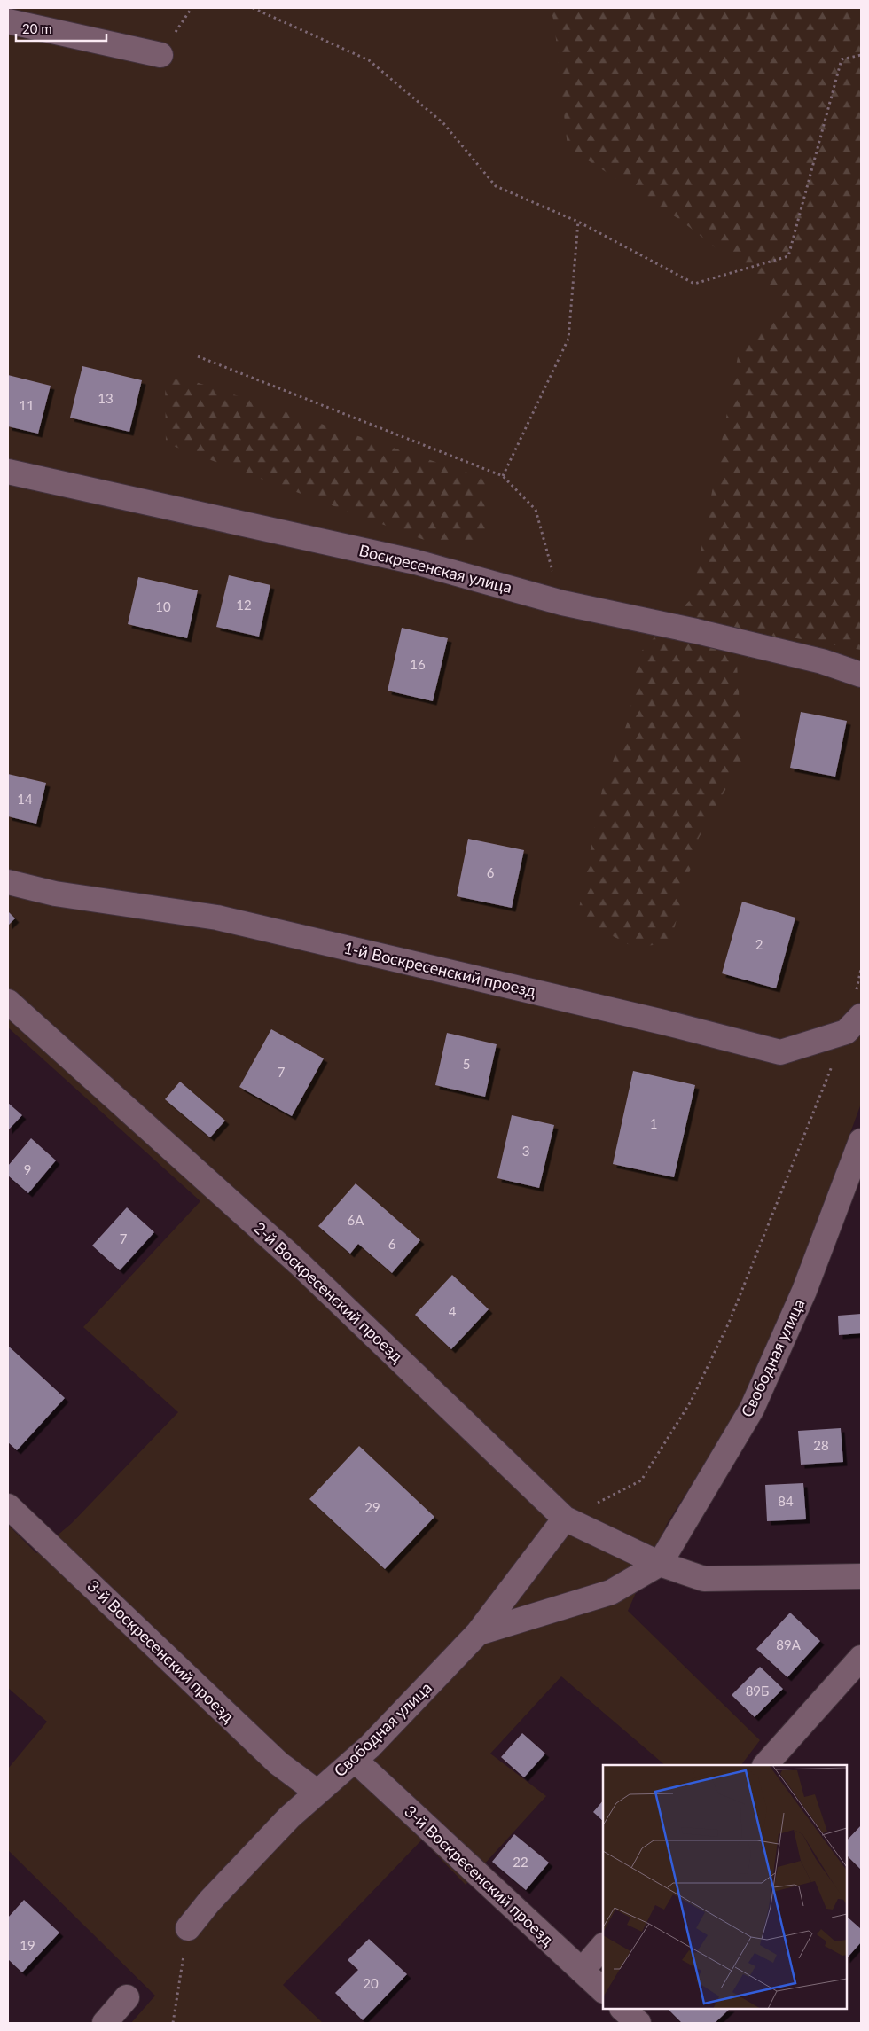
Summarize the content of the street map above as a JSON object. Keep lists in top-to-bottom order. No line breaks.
{"streets":{"street":["Воскресенская улица","1-й Воскресенский проезд","2-й Воскресенский проезд","Свободная улица","3-й Воскресенский проезд"]},"crossings":[["2-й Воскресенский проезд","Свободная улица"],["Свободная улица","3-й Воскресенский проезд"]],"house_numbers":["13","11","12","10","16","14","6","2","5","7","1","3","9","6А","7","6","4","28","84","29","89А","89Б","22","19","20"],"scale_bar":"20 m"}
